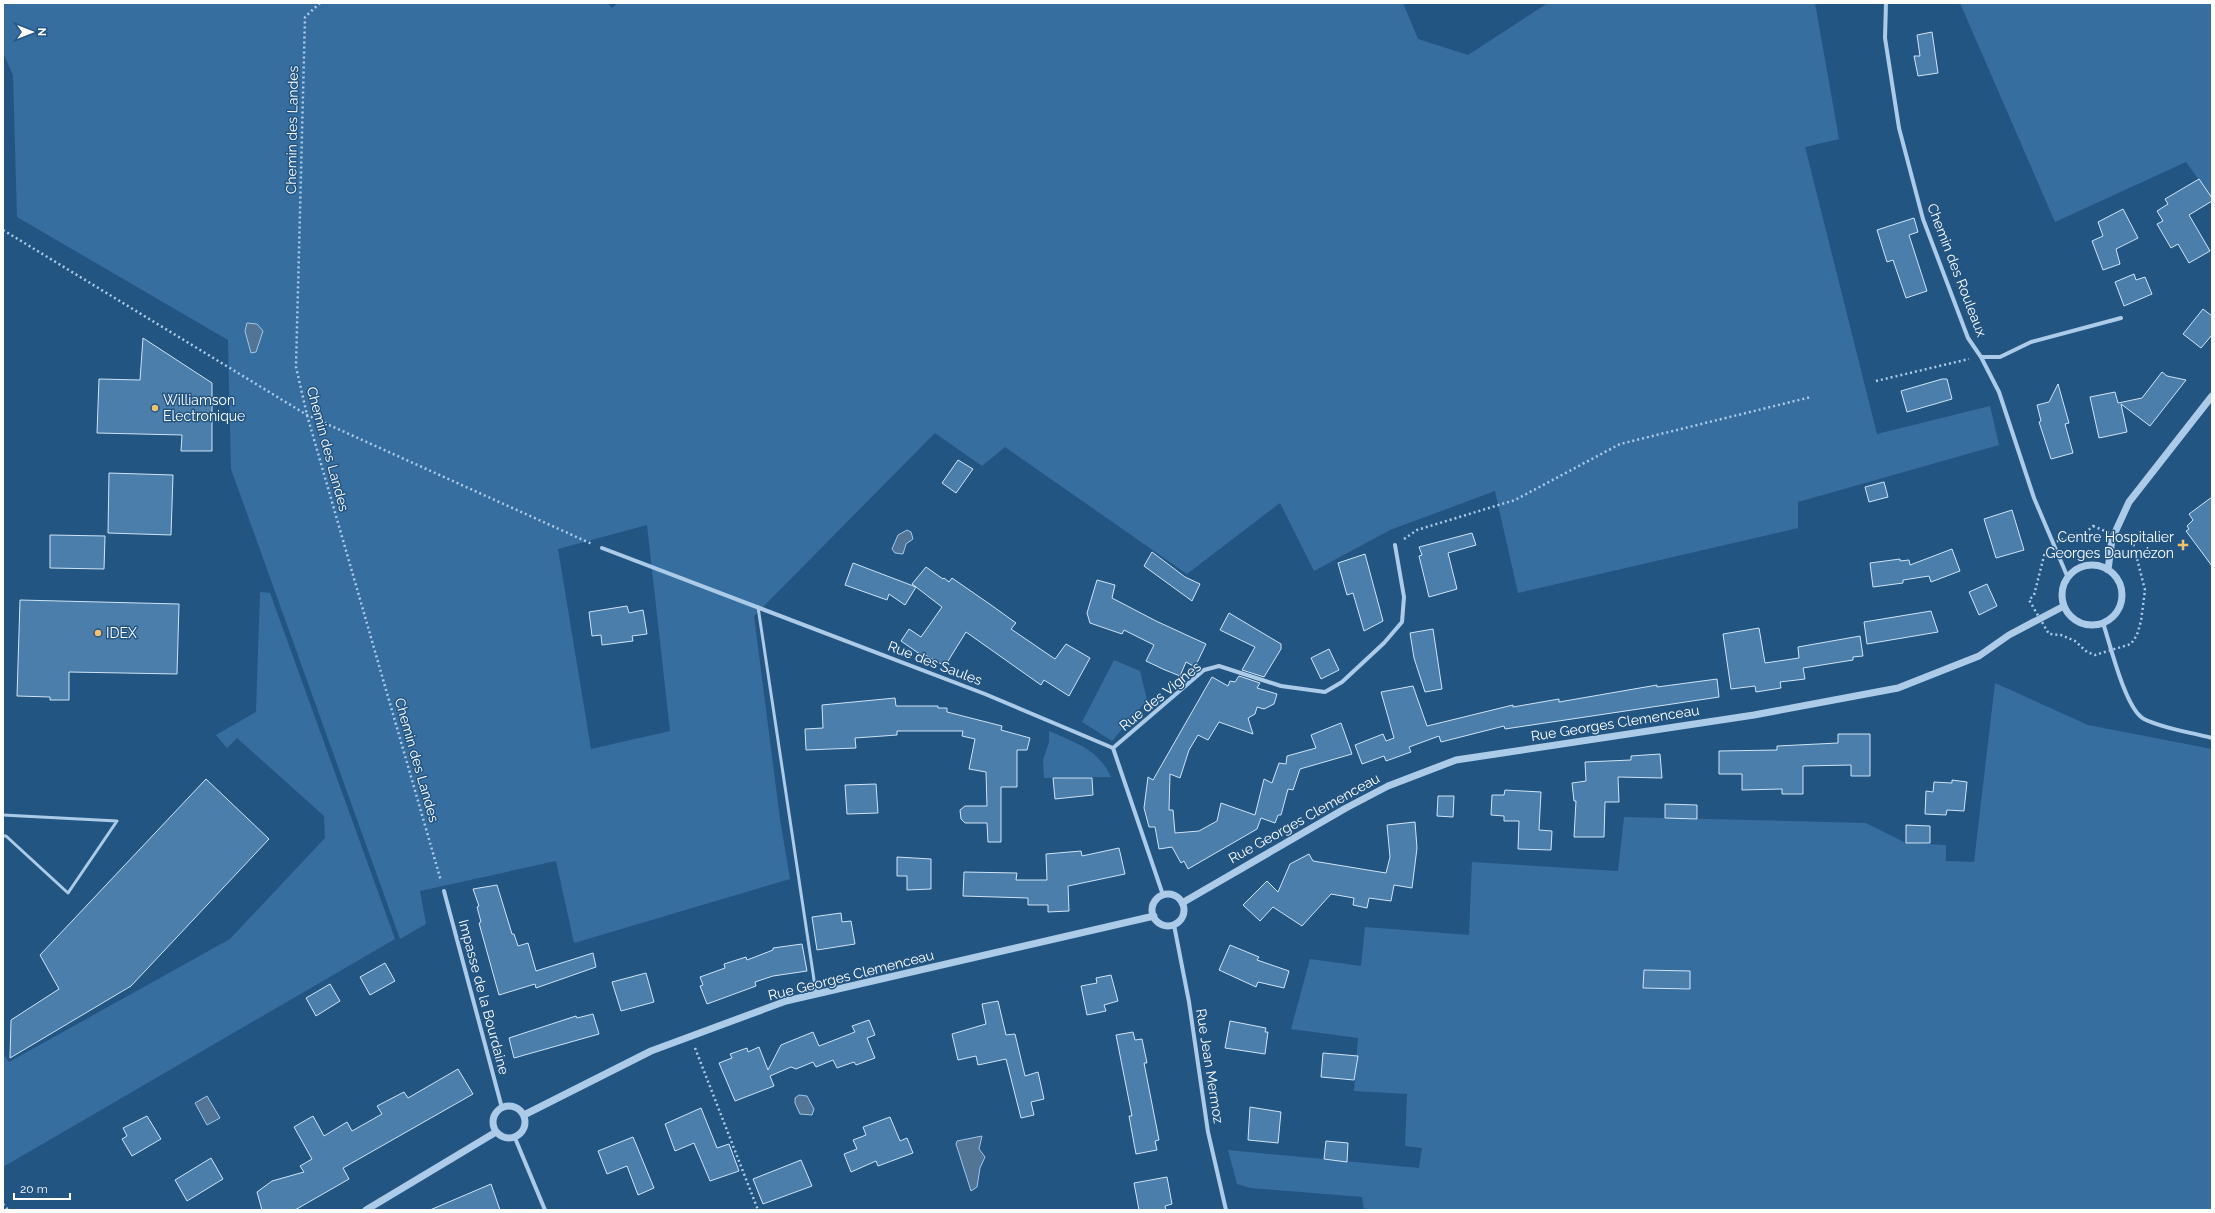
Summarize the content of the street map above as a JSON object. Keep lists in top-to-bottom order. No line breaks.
{"streets":{"street":["Chemin des Rouleaux","Rue des Saules","Rue des Vignes","Rue Georges Clemenceau","Impasse de la Bourdaine","Rue Jean Mermoz"],"path":["Chemin des Landes"]},"crossings":[["Chemin des Landes","Impasse de la Bourdaine"],["Chemin des Rouleaux","Rue Georges Clemenceau"],["Rue des Saules","Rue des Vignes"],["Rue Georges Clemenceau","Impasse de la Bourdaine"],["Rue Georges Clemenceau","Rue Jean Mermoz"]],"places":{"other":["Williamson Electronique","IDEX"],"health":["Centre Hospitalier Georges Daumézon"]},"scale_bar":"20 m","north":"right"}
